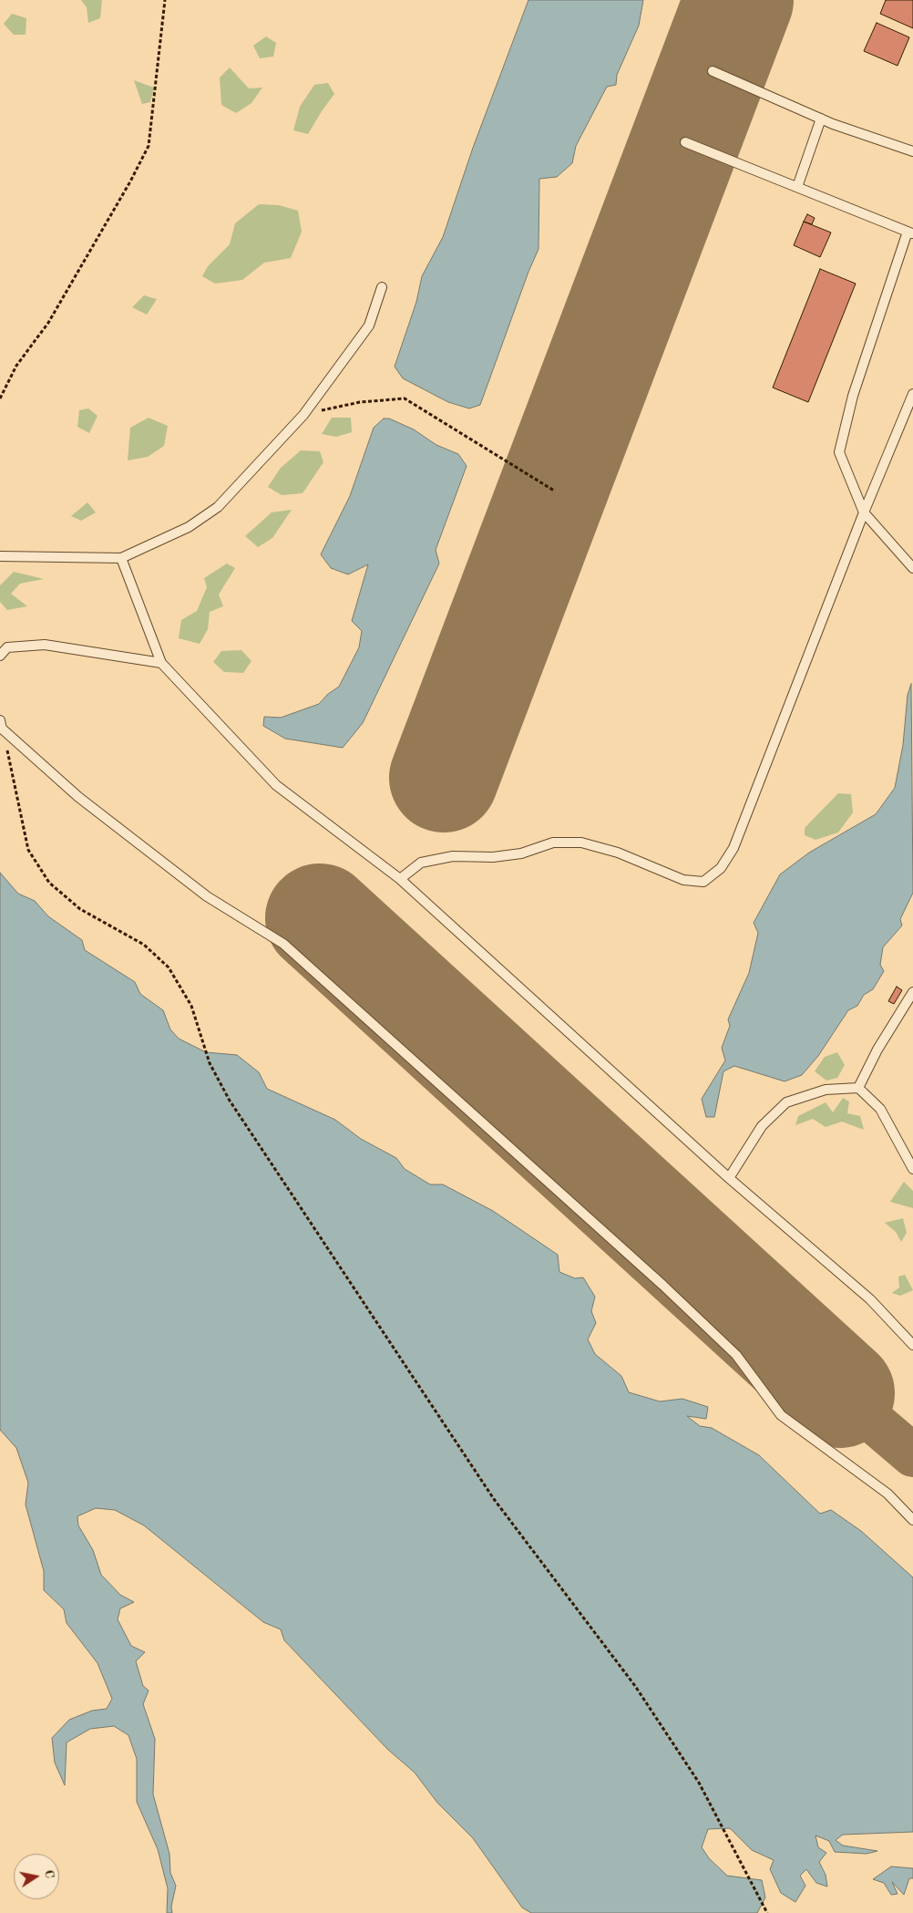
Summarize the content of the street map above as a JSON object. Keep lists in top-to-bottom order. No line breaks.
{"north":"right"}
